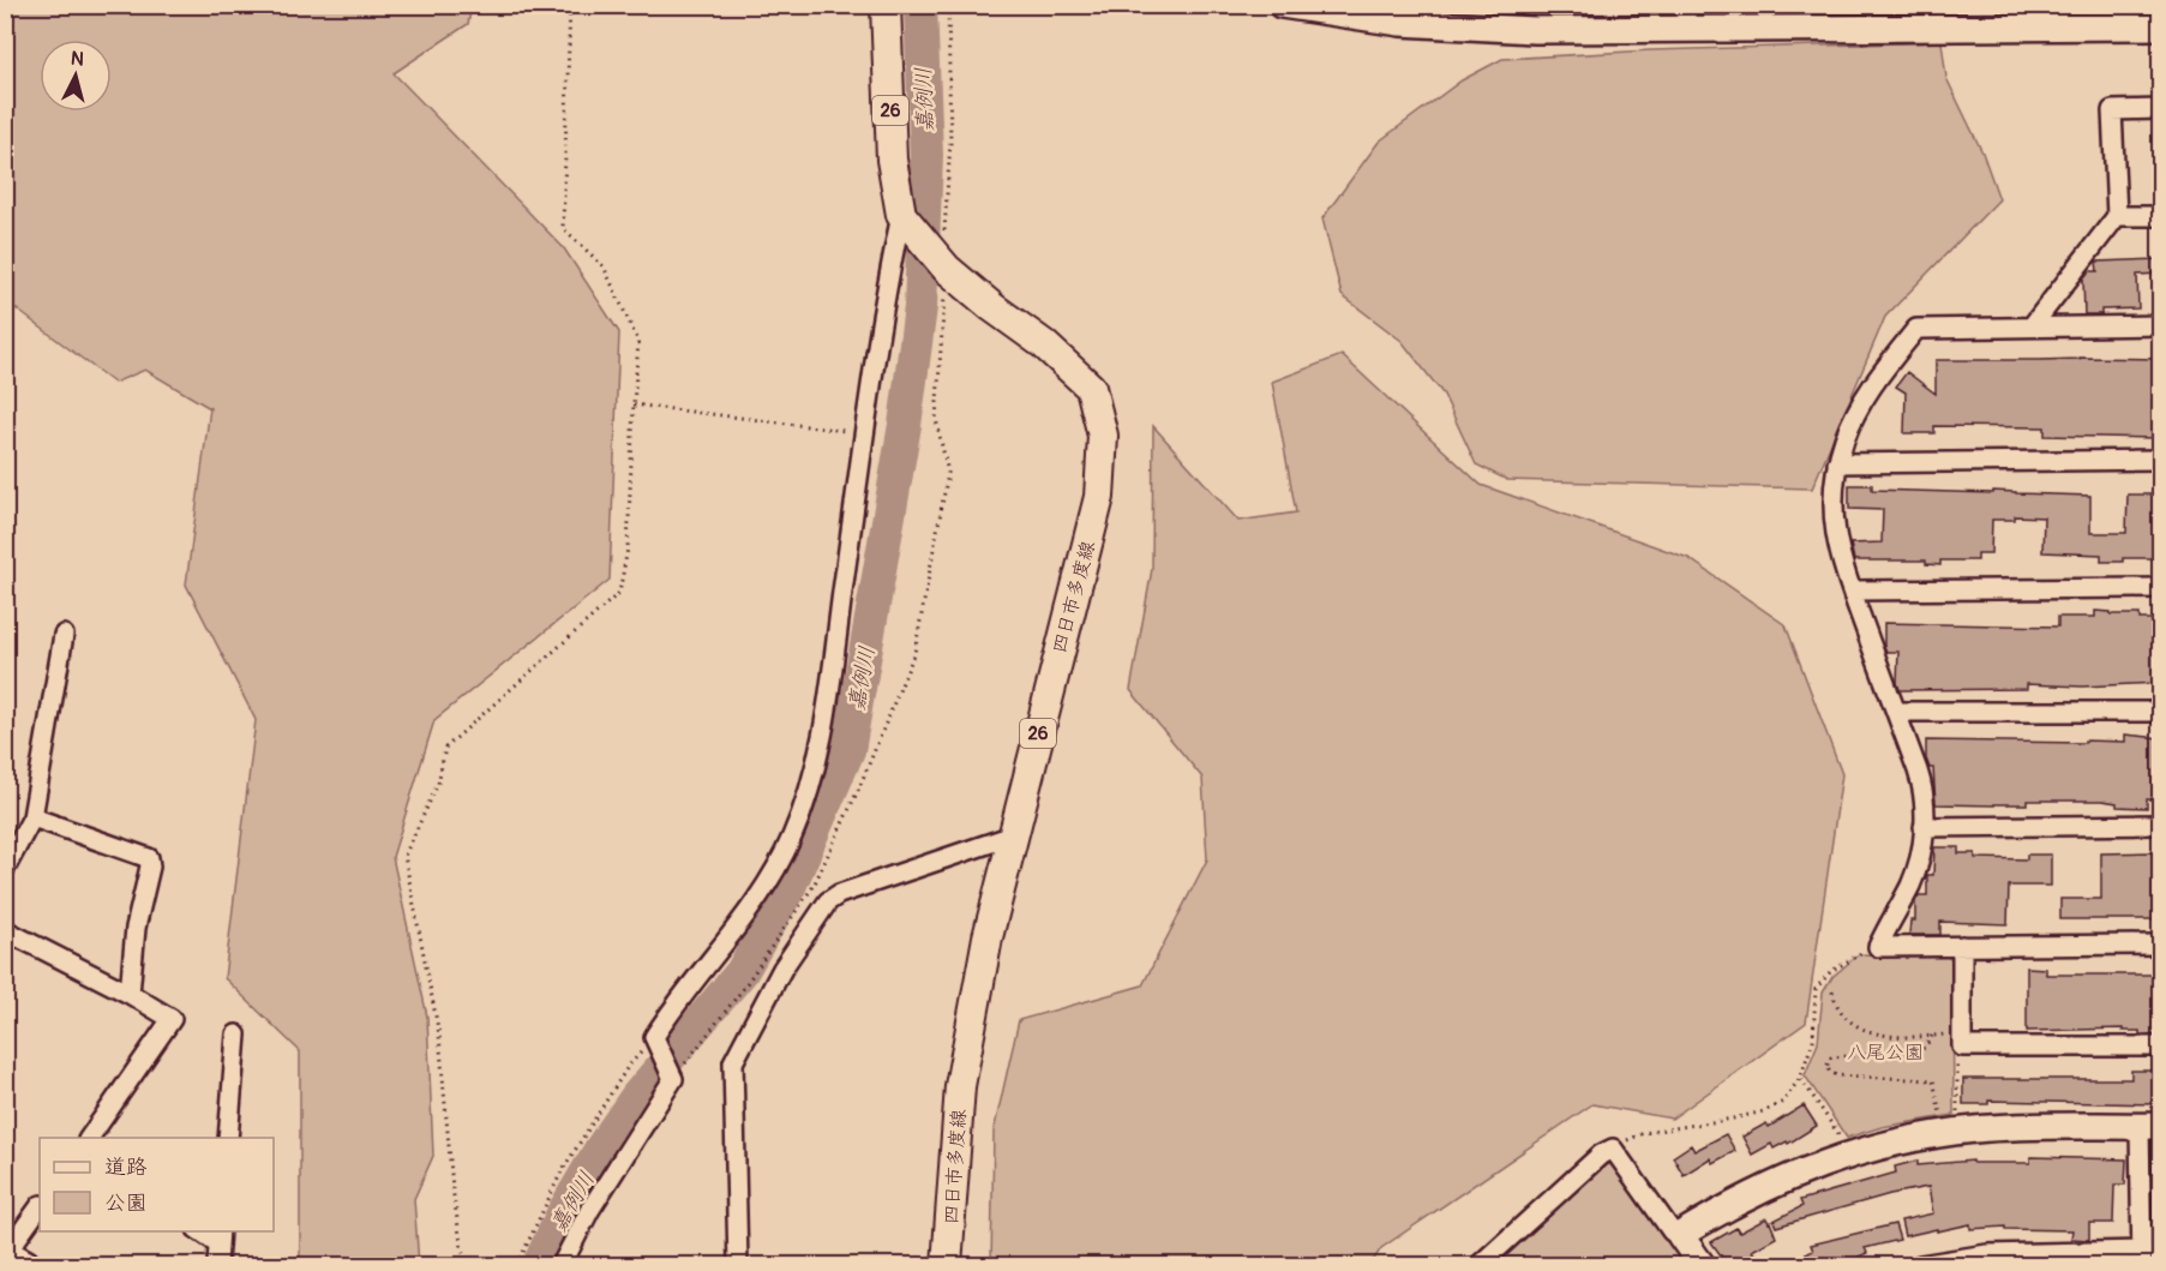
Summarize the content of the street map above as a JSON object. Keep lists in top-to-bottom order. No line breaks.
{"streets":{"main road":["26","四日市多度線"]},"crossings":[["26","四日市多度線"]],"water":["嘉例川"],"parks":["八尾公園"],"legend":["道路","公園"],"north":"top"}
